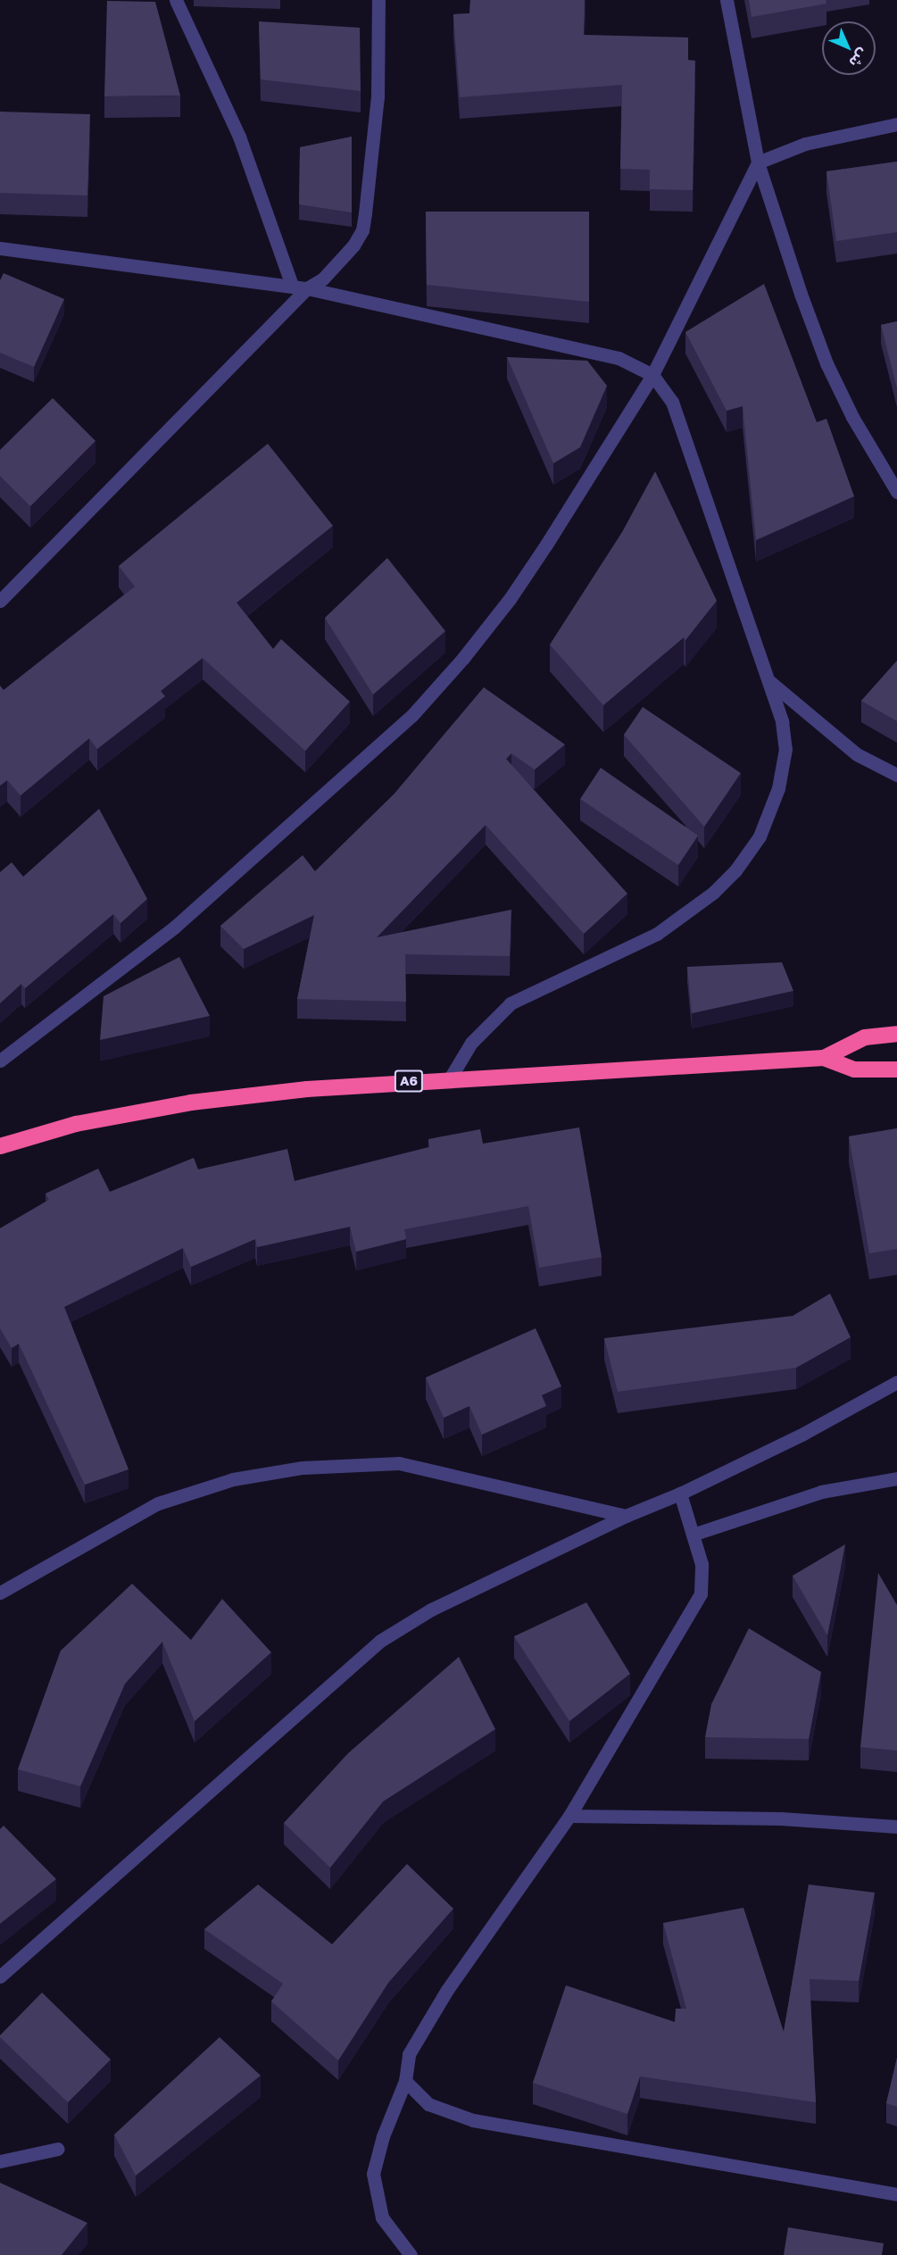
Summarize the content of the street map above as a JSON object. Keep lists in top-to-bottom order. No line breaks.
{"streets":{"highway":["A6"]},"north":"bottom right"}
